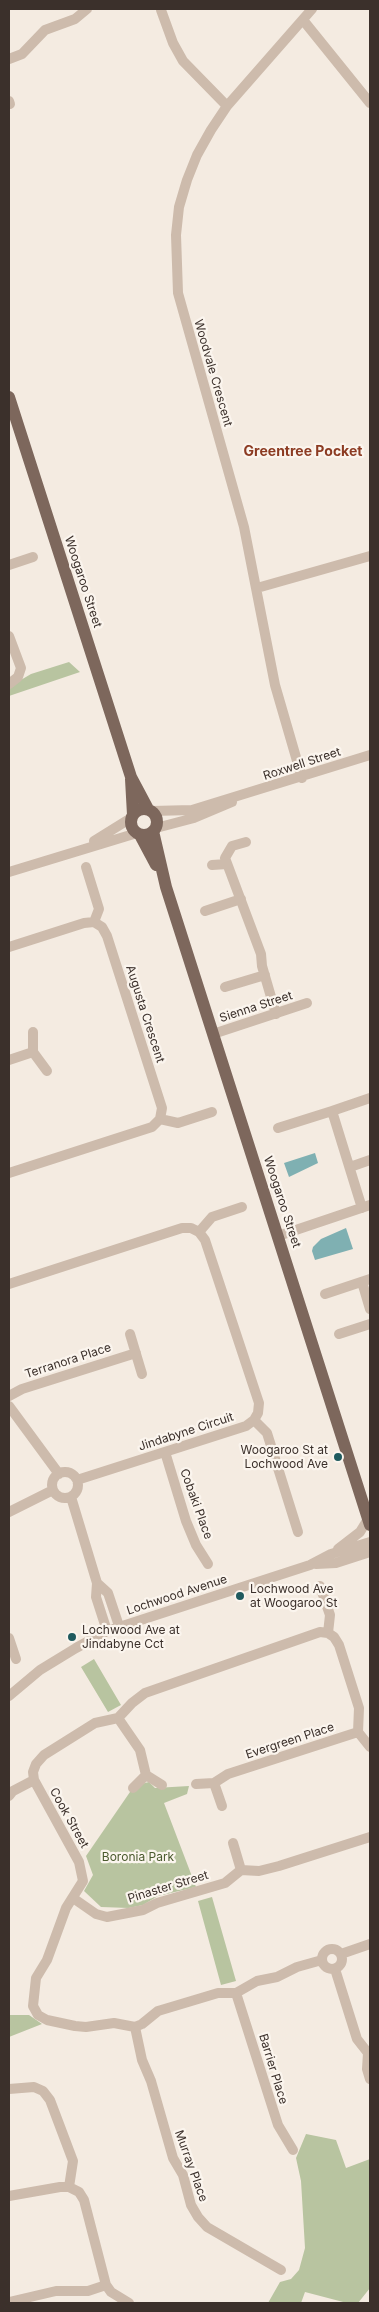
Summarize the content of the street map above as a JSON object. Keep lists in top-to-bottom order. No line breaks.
{"streets":{"main road":["Woogaroo Street"],"street":["Woodvale Crescent","Roxwell Street","Sienna Street","Augusta Crescent","Terranora Place","Jindabyne Circuit","Cobaki Place","Lochwood Avenue","Evergreen Place","Cook Street","Pinaster Street","Barrier Place","Murray Place"]},"crossings":[["Woodvale Crescent","Roxwell Street"],["Woogaroo Street","Roxwell Street"],["Woogaroo Street","Sienna Street"],["Jindabyne Circuit","Cobaki Place"],["Cook Street","Pinaster Street"],["Cook Street","Murray Place"]],"districts":["Greentree Pocket"],"parks":["Boronia Park"],"places":["Woogaroo St at Lochwood Ave","Lochwood Ave at Woogaroo St","Lochwood Ave at Jindabyne Cct"]}
